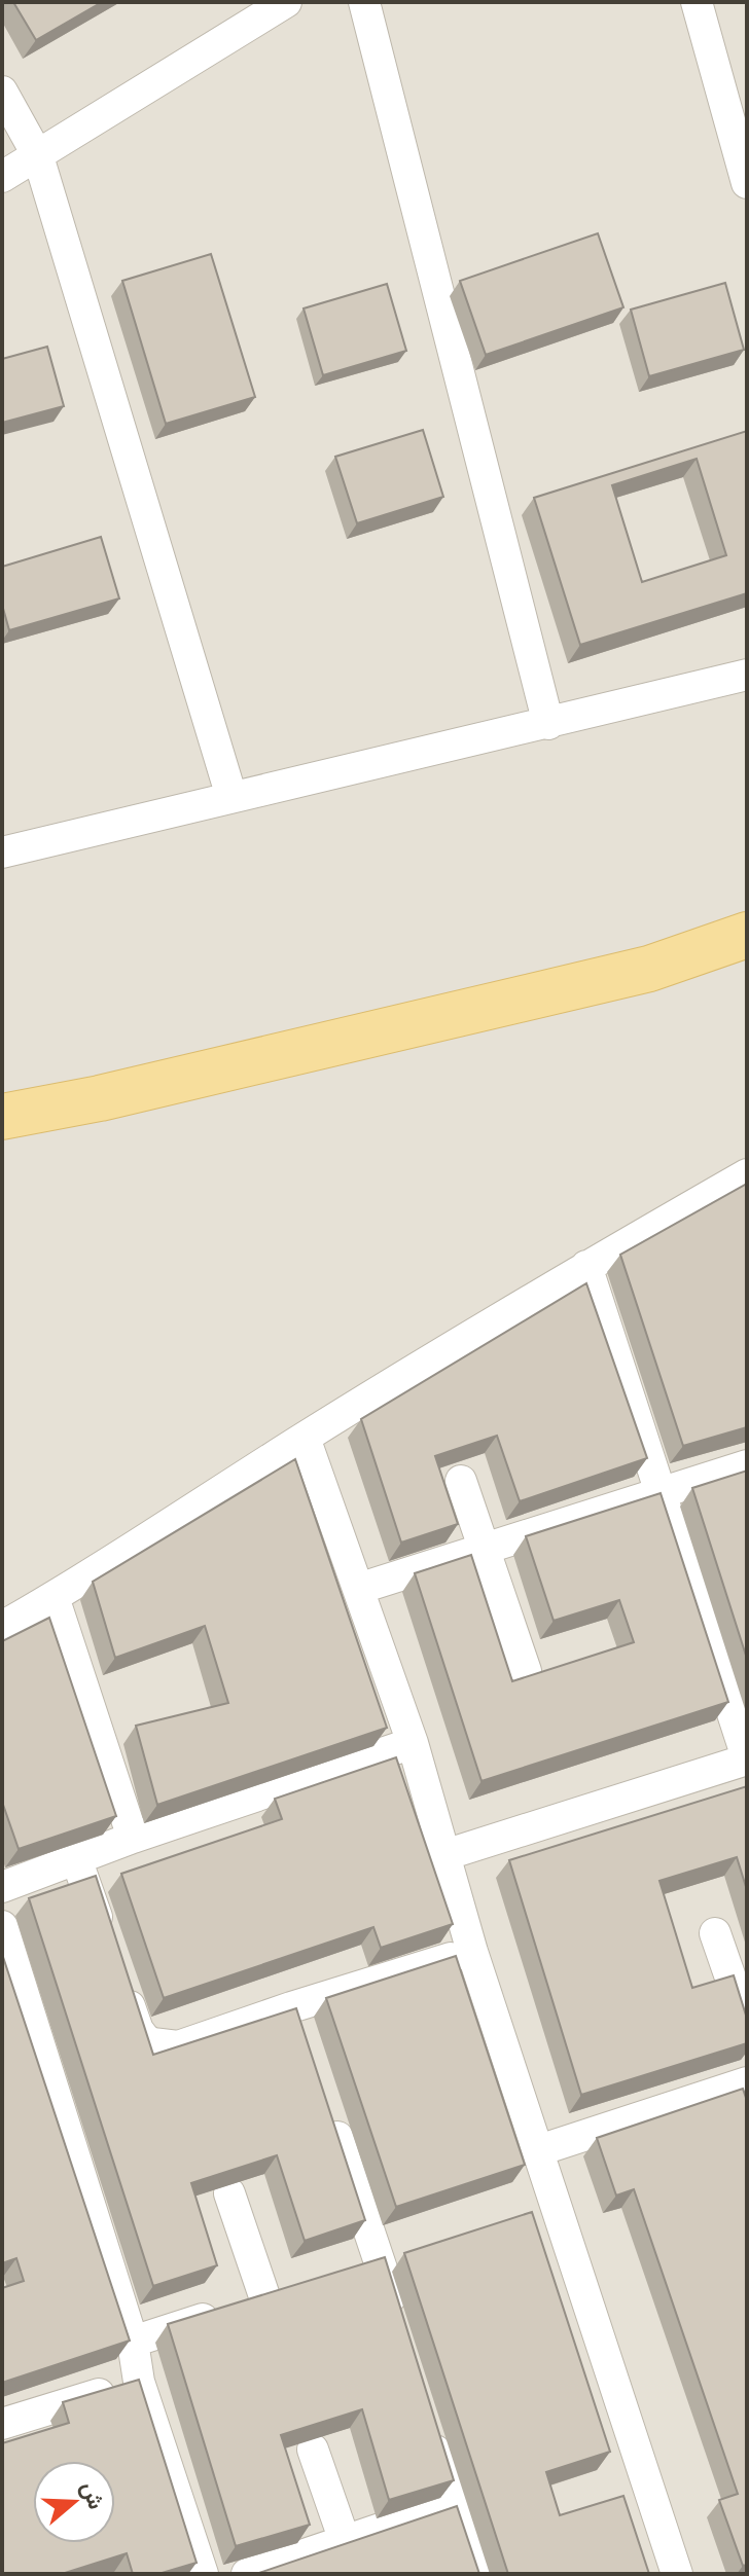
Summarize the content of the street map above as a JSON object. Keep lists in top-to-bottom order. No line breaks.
{"north":"right"}
